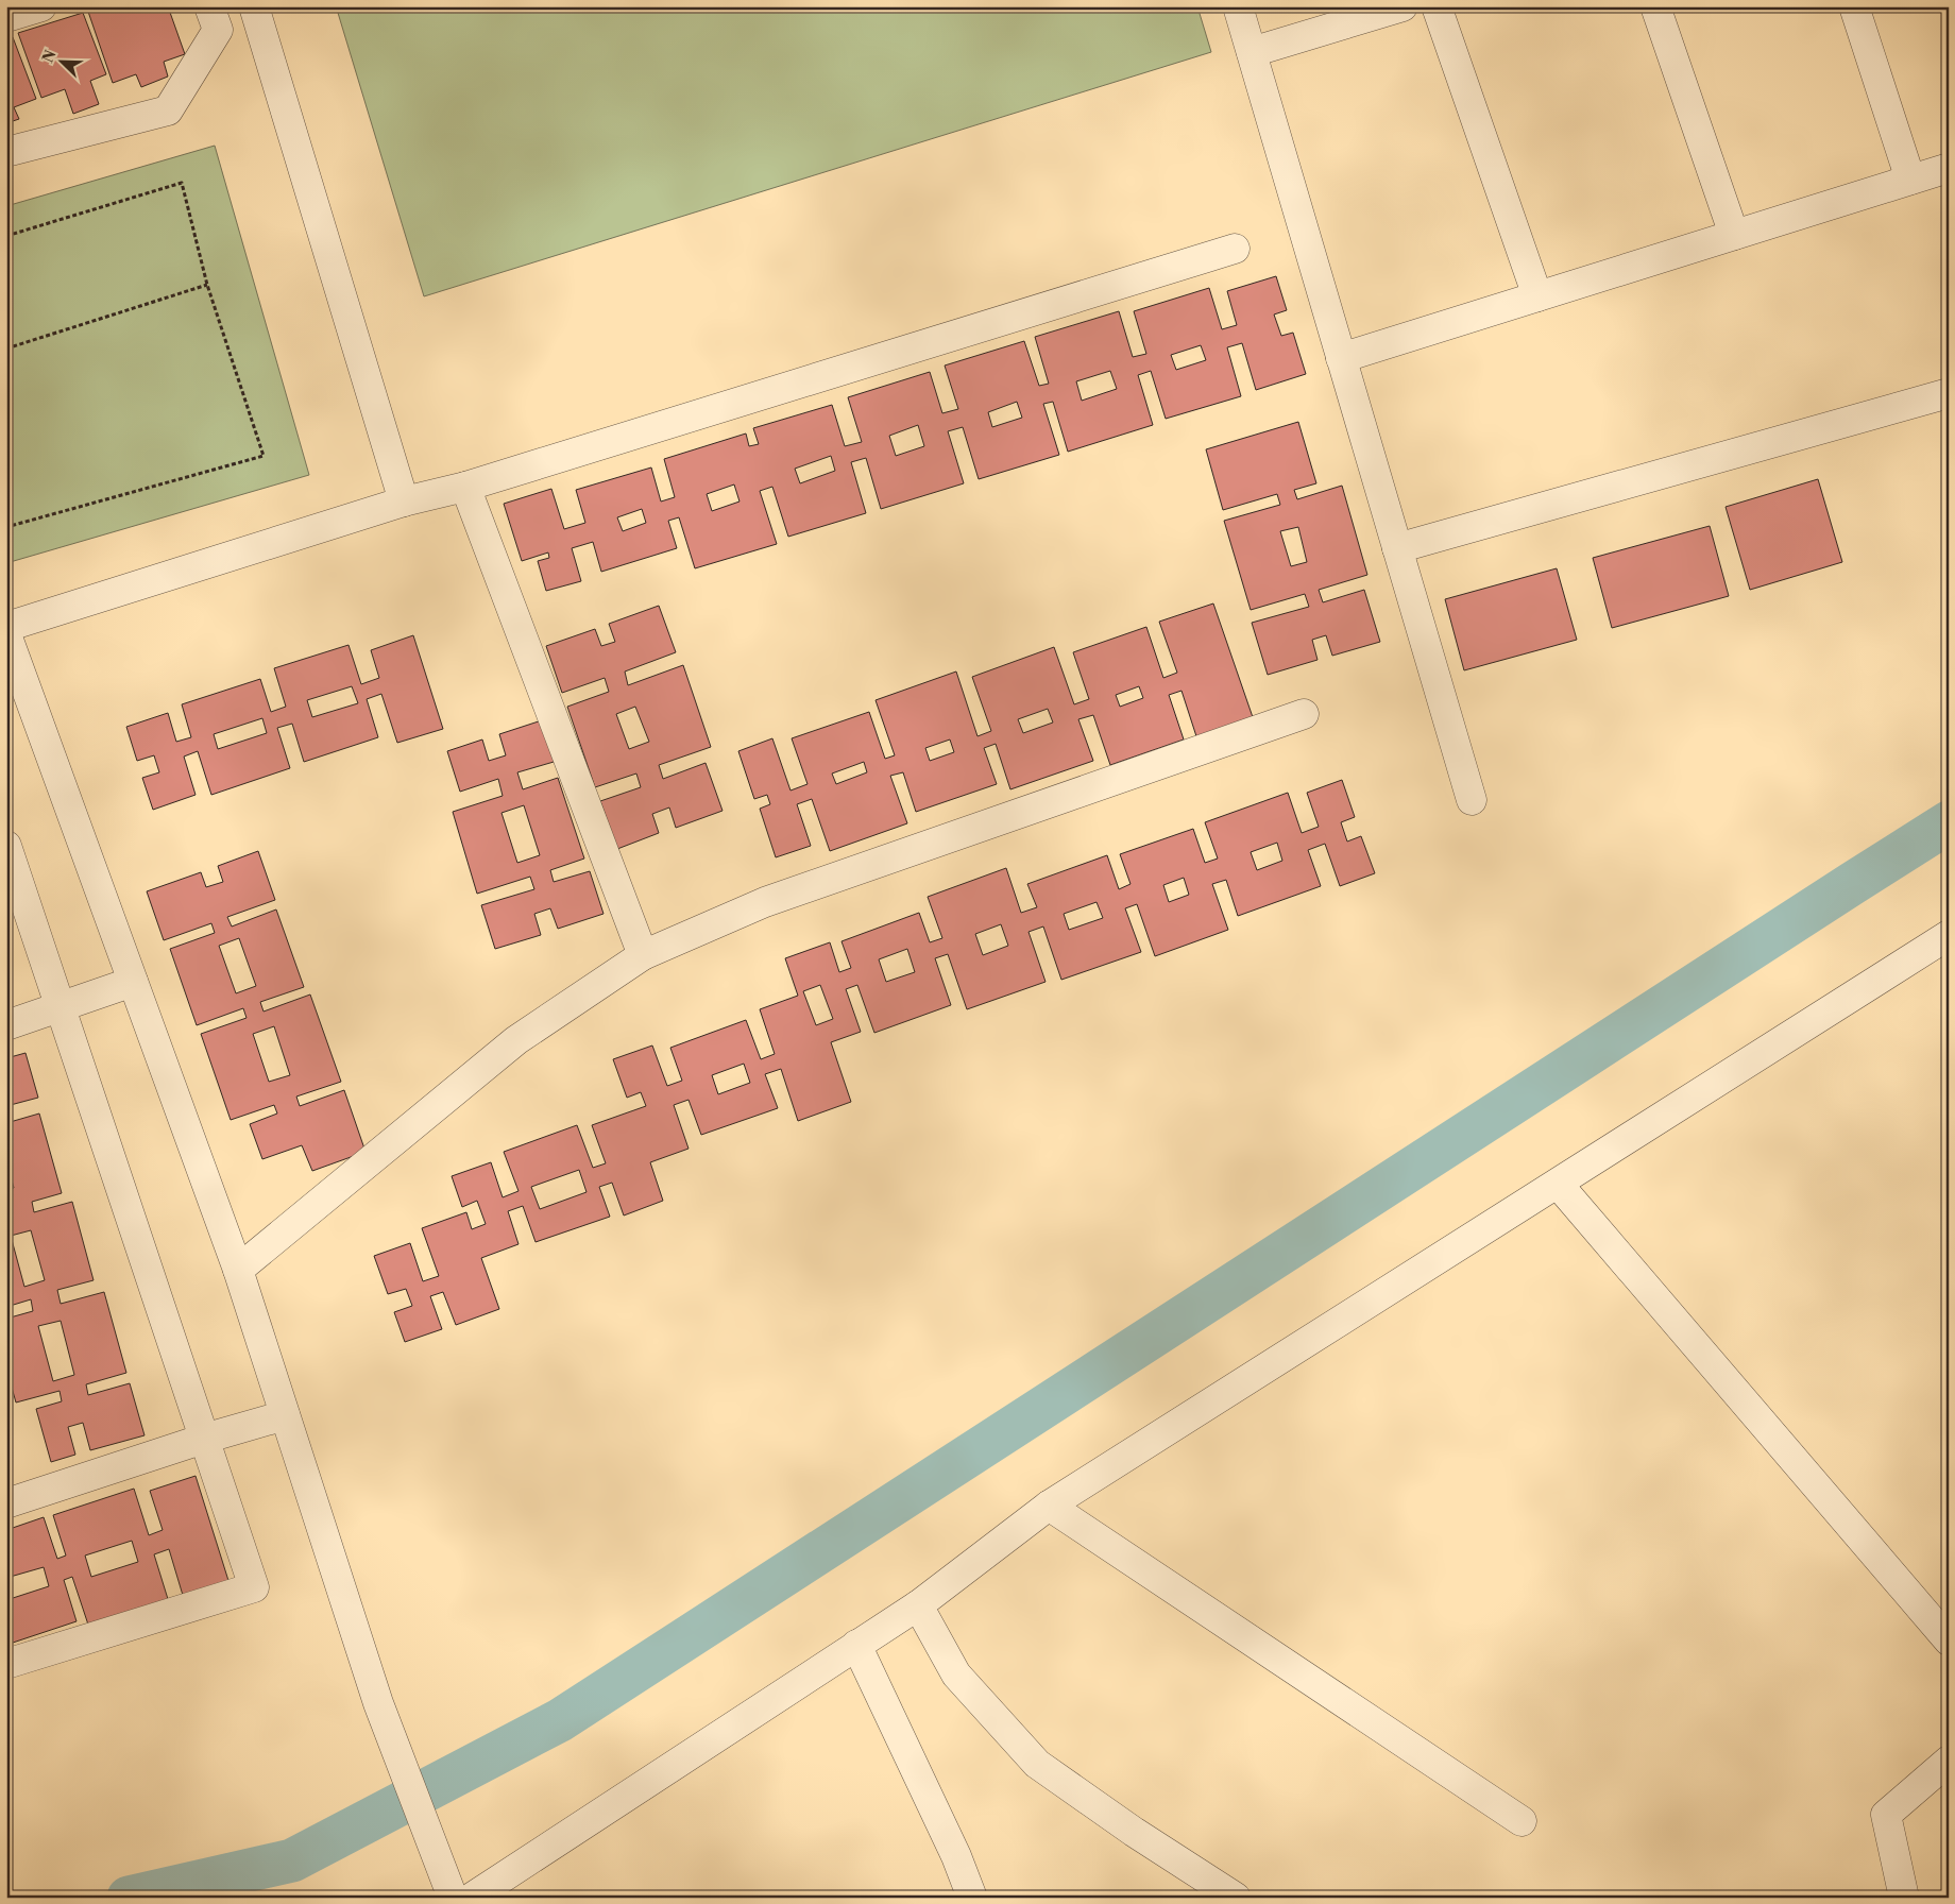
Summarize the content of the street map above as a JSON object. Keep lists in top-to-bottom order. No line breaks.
{"north":"top left"}
